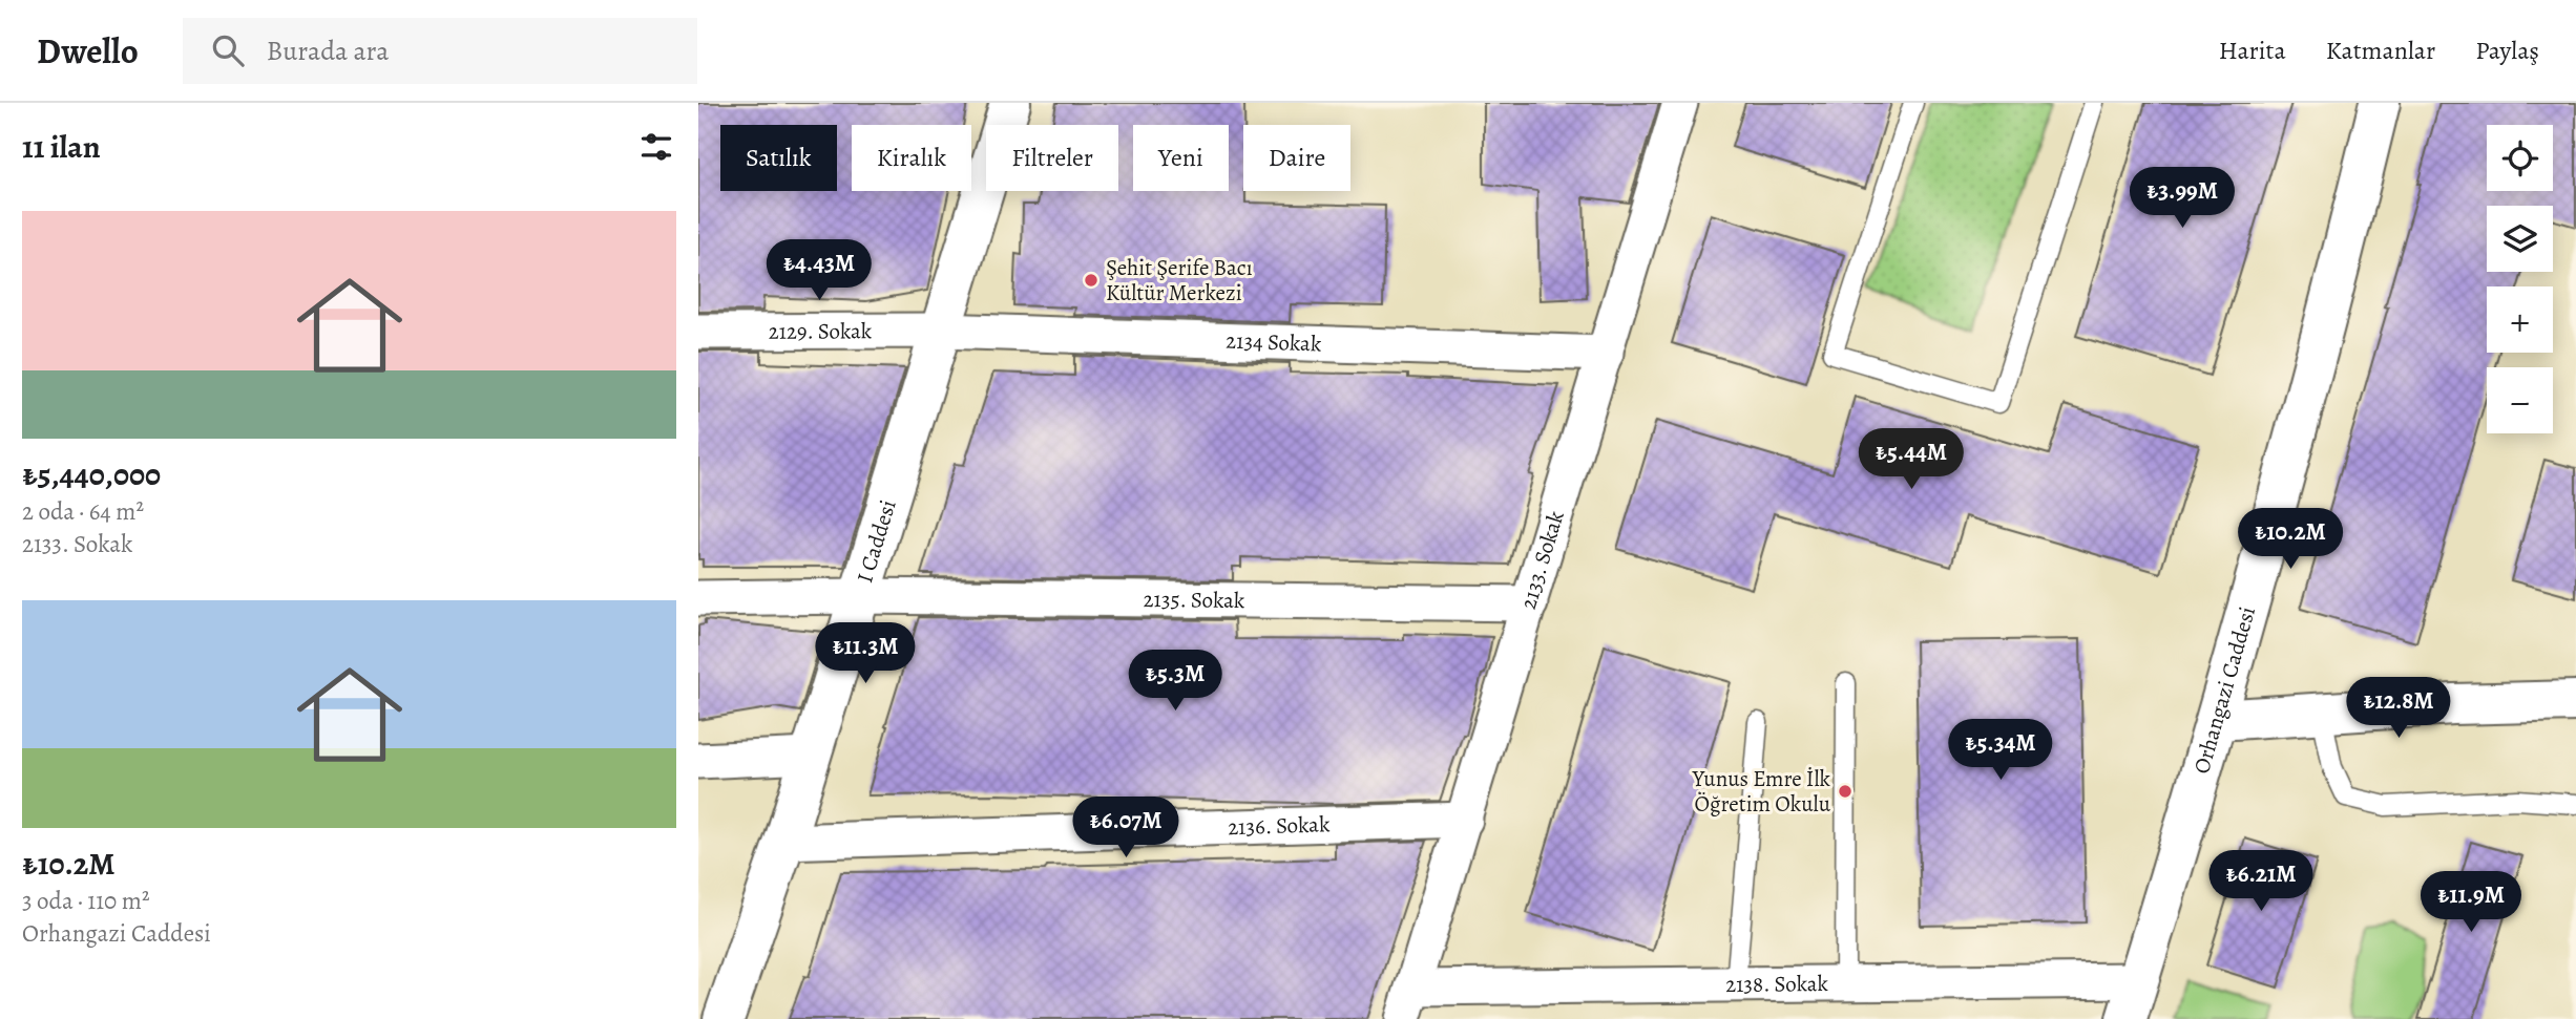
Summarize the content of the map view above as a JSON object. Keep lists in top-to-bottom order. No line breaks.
{"streets":{"street":["2129. Sokak","2134 Sokak","I Caddesi","2133. Sokak","2135. Sokak","Orhangazi Caddesi","2136. Sokak","2138. Sokak"]},"crossings":[["2129. Sokak","2134 Sokak"],["2129. Sokak","I Caddesi"],["2134 Sokak","I Caddesi"],["2134 Sokak","2133. Sokak"],["I Caddesi","2135. Sokak"],["I Caddesi","2136. Sokak"],["2133. Sokak","2135. Sokak"],["2133. Sokak","2136. Sokak"],["2133. Sokak","2138. Sokak"],["Orhangazi Caddesi","2138. Sokak"]],"places":["Şehit Şerife Bacı Kültür Merkezi","Yunus Emre İlk Öğretim Okulu"],"page":{"header":"Dwello","search":"Burada ara","nav":["Harita","Katmanlar","Paylaş"],"heading":"11 ilan","map_buttons":["+","−"],"chip":["Satılık","Kiralık","Filtreler","Yeni","Daire"],"price":["₺3.99M","₺4.43M","₺5.44M","₺10.2M","₺11.3M","₺5.3M","₺12.8M","₺5.34M","₺6.07M","₺6.21M","₺11.9M"],"list":[{"name":"₺5,440,000","note":"2 oda · 64 m² · 2133. Sokak"},{"name":"₺10.2M","note":"3 oda · 110 m² · Orhangazi Caddesi"}]}}
